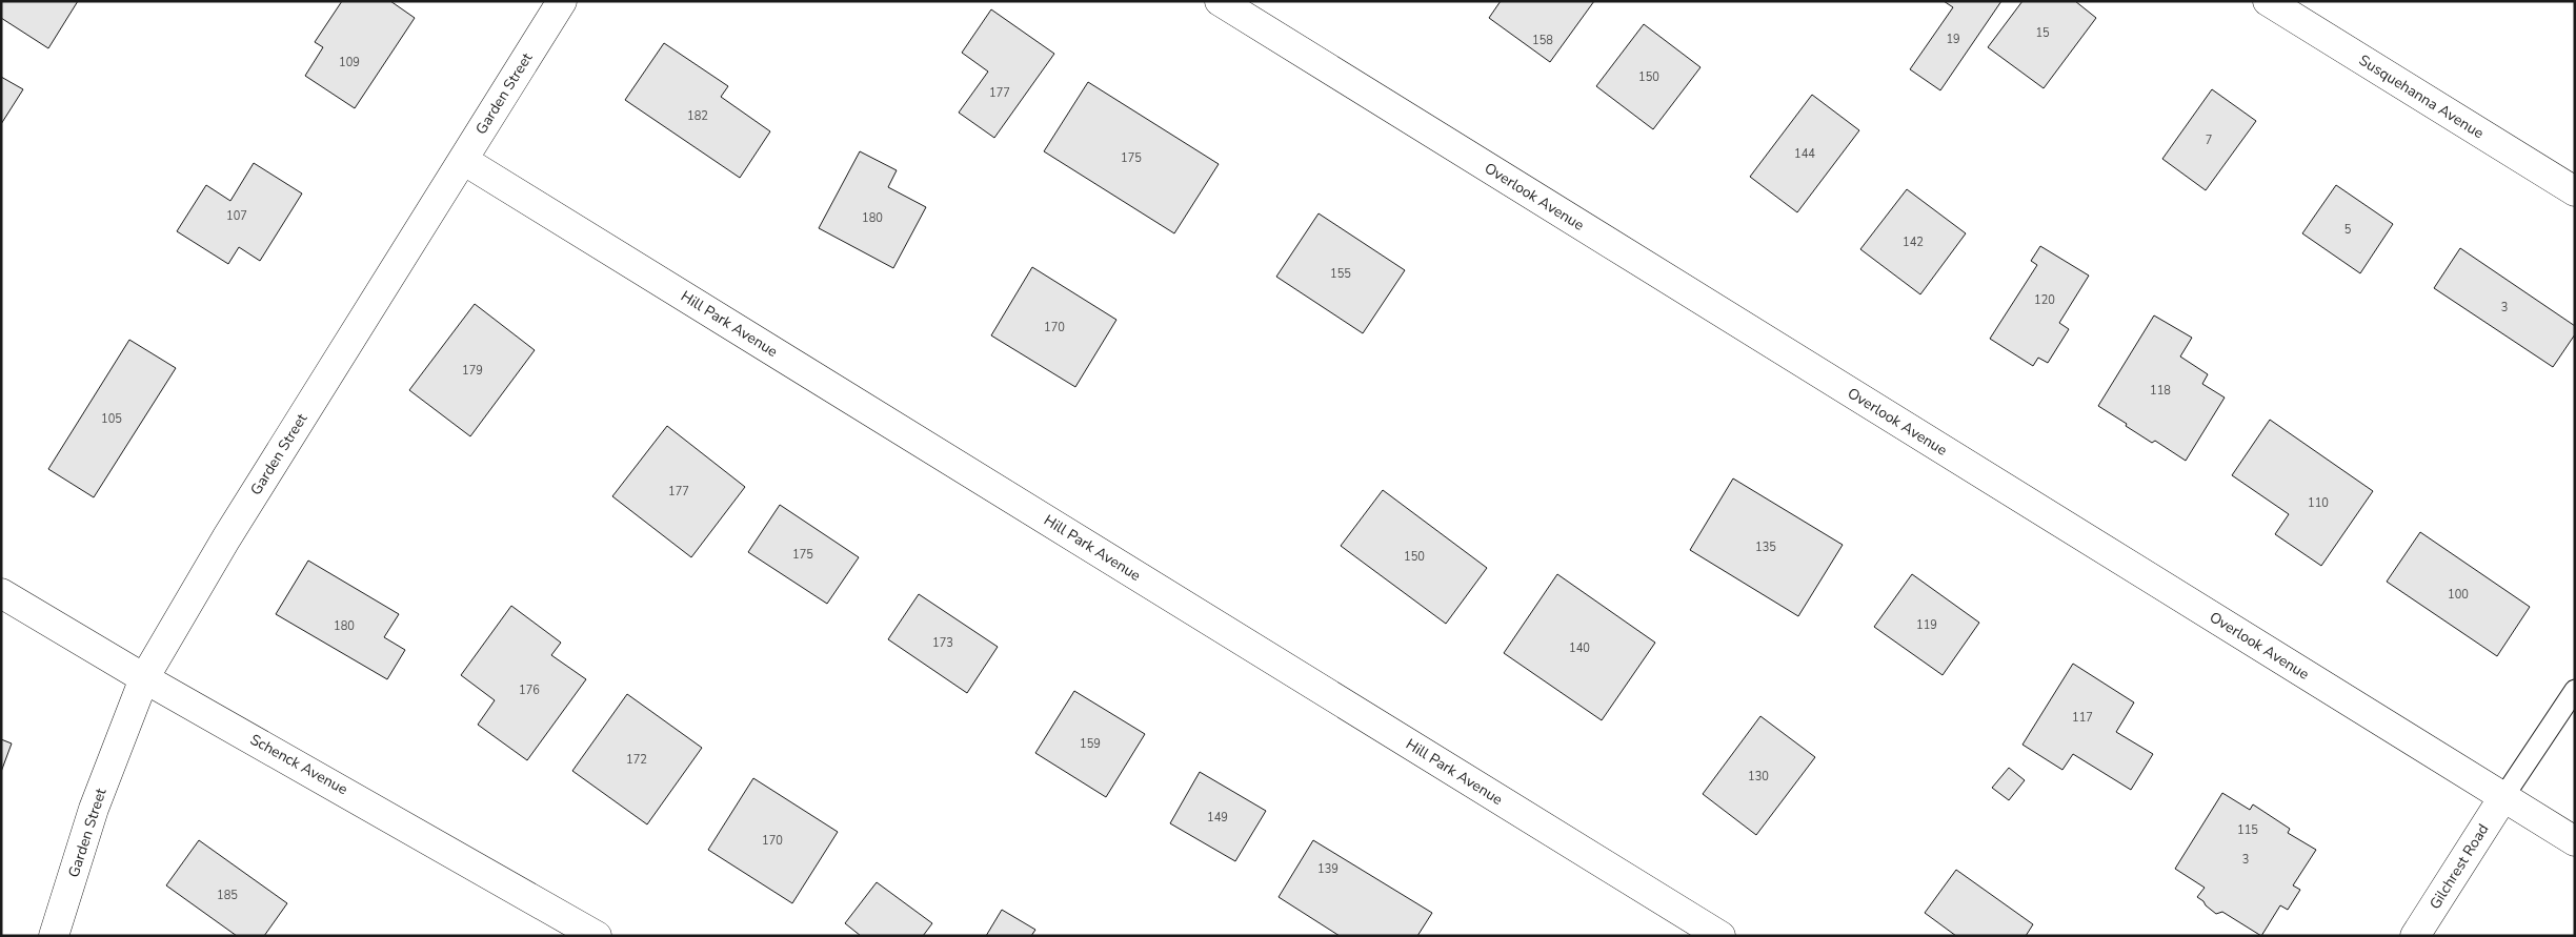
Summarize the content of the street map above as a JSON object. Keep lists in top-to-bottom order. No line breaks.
{"streets":{"street":["Garden Street","Susquehanna Avenue","Overlook Avenue","Hill Park Avenue","Schenck Avenue","Gilchrest Road"]},"crossings":[["Garden Street","Hill Park Avenue"],["Garden Street","Schenck Avenue"],["Overlook Avenue","Gilchrest Road"]],"house_numbers":["15","19","158","109","150","177","182","7","144","175","107","180","5","142","155","120","3","170","179","118","105","177","110","135","175","150","100","119","180","173","140","176","117","159","172","130","149","115","170","3","139","185"]}
